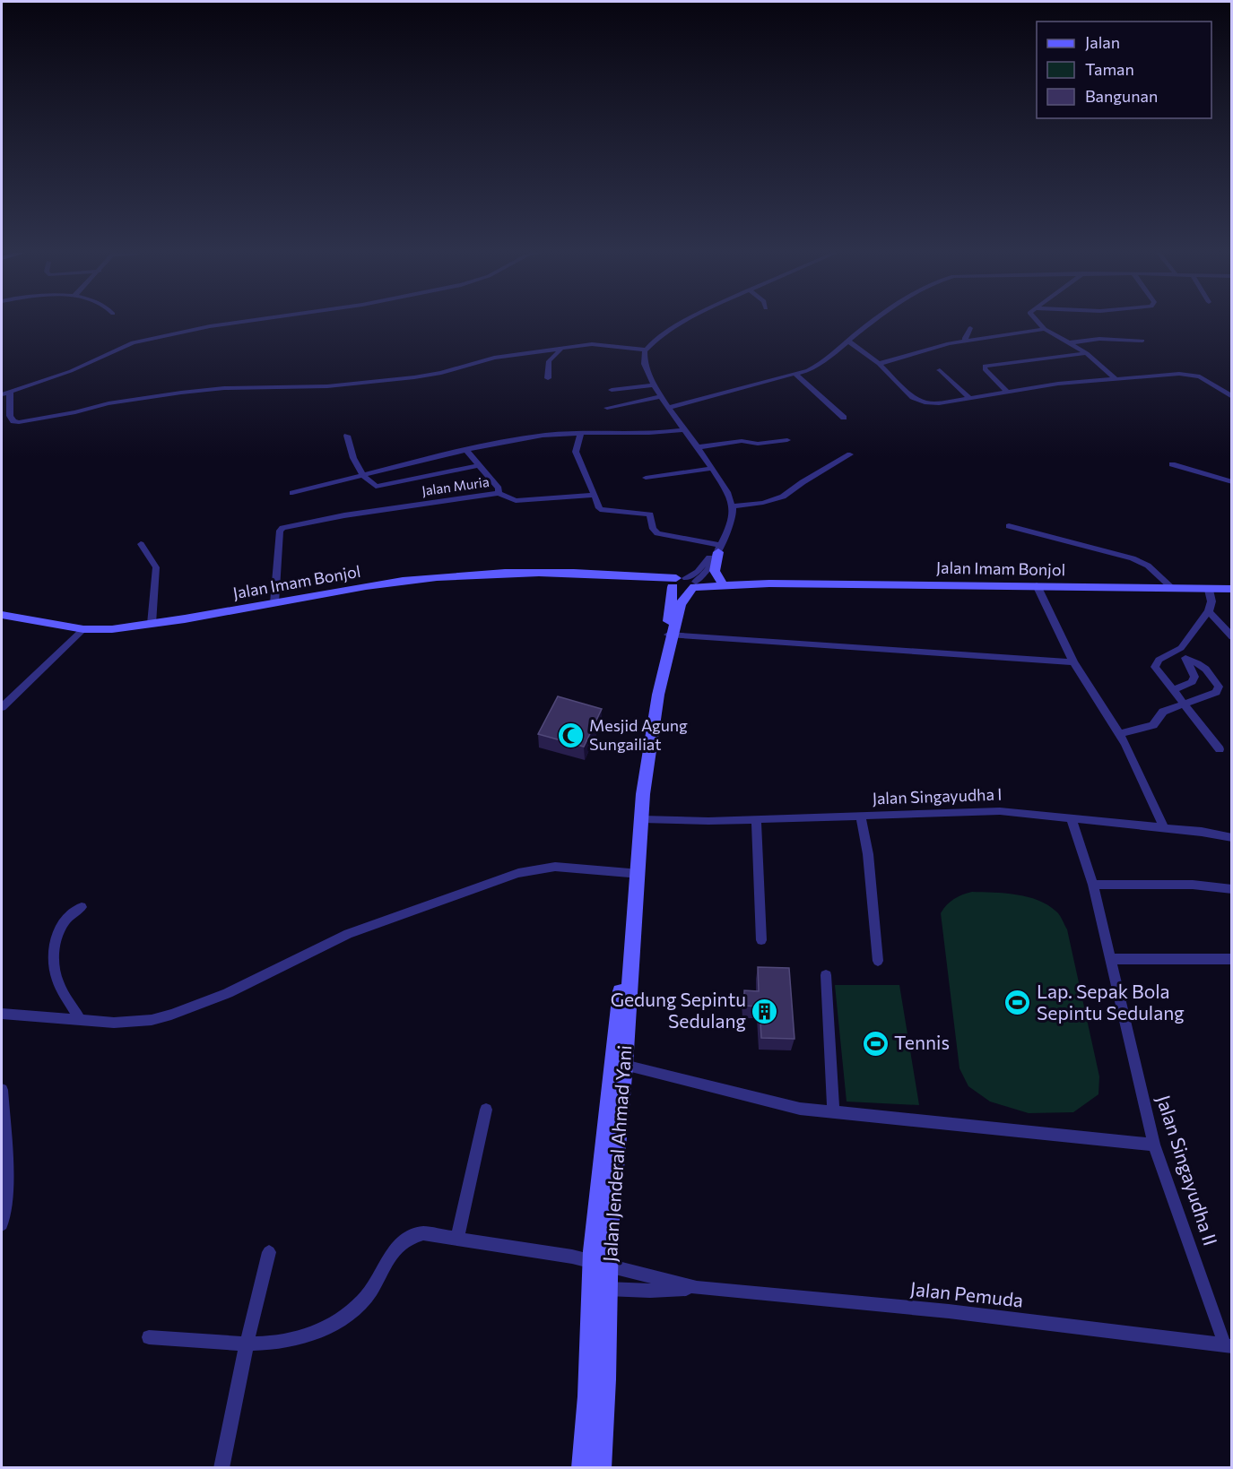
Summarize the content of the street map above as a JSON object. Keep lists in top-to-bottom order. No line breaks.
{"streets":{"main road":["Jalan Imam Bonjol","Jalan Jenderal Ahmad Yani"],"street":["Jalan Muria","Jalan Singayudha I","Jalan Singayudha II","Jalan Pemuda"]},"crossings":[["Jalan Muria","Jalan Imam Bonjol"],["Jalan Imam Bonjol","Jalan Jenderal Ahmad Yani"],["Jalan Singayudha I","Jalan Jenderal Ahmad Yani"],["Jalan Singayudha I","Jalan Singayudha II"],["Jalan Jenderal Ahmad Yani","Jalan Pemuda"],["Jalan Singayudha II","Jalan Pemuda"]],"places":{"mosque":["Mesjid Agung Sungailiat"],"sports":["Lap. Sepak Bola Sepintu Sedulang","Tennis"],"building":["Gedung Sepintu Sedulang"]},"legend":["Jalan","Taman","Bangunan"]}
